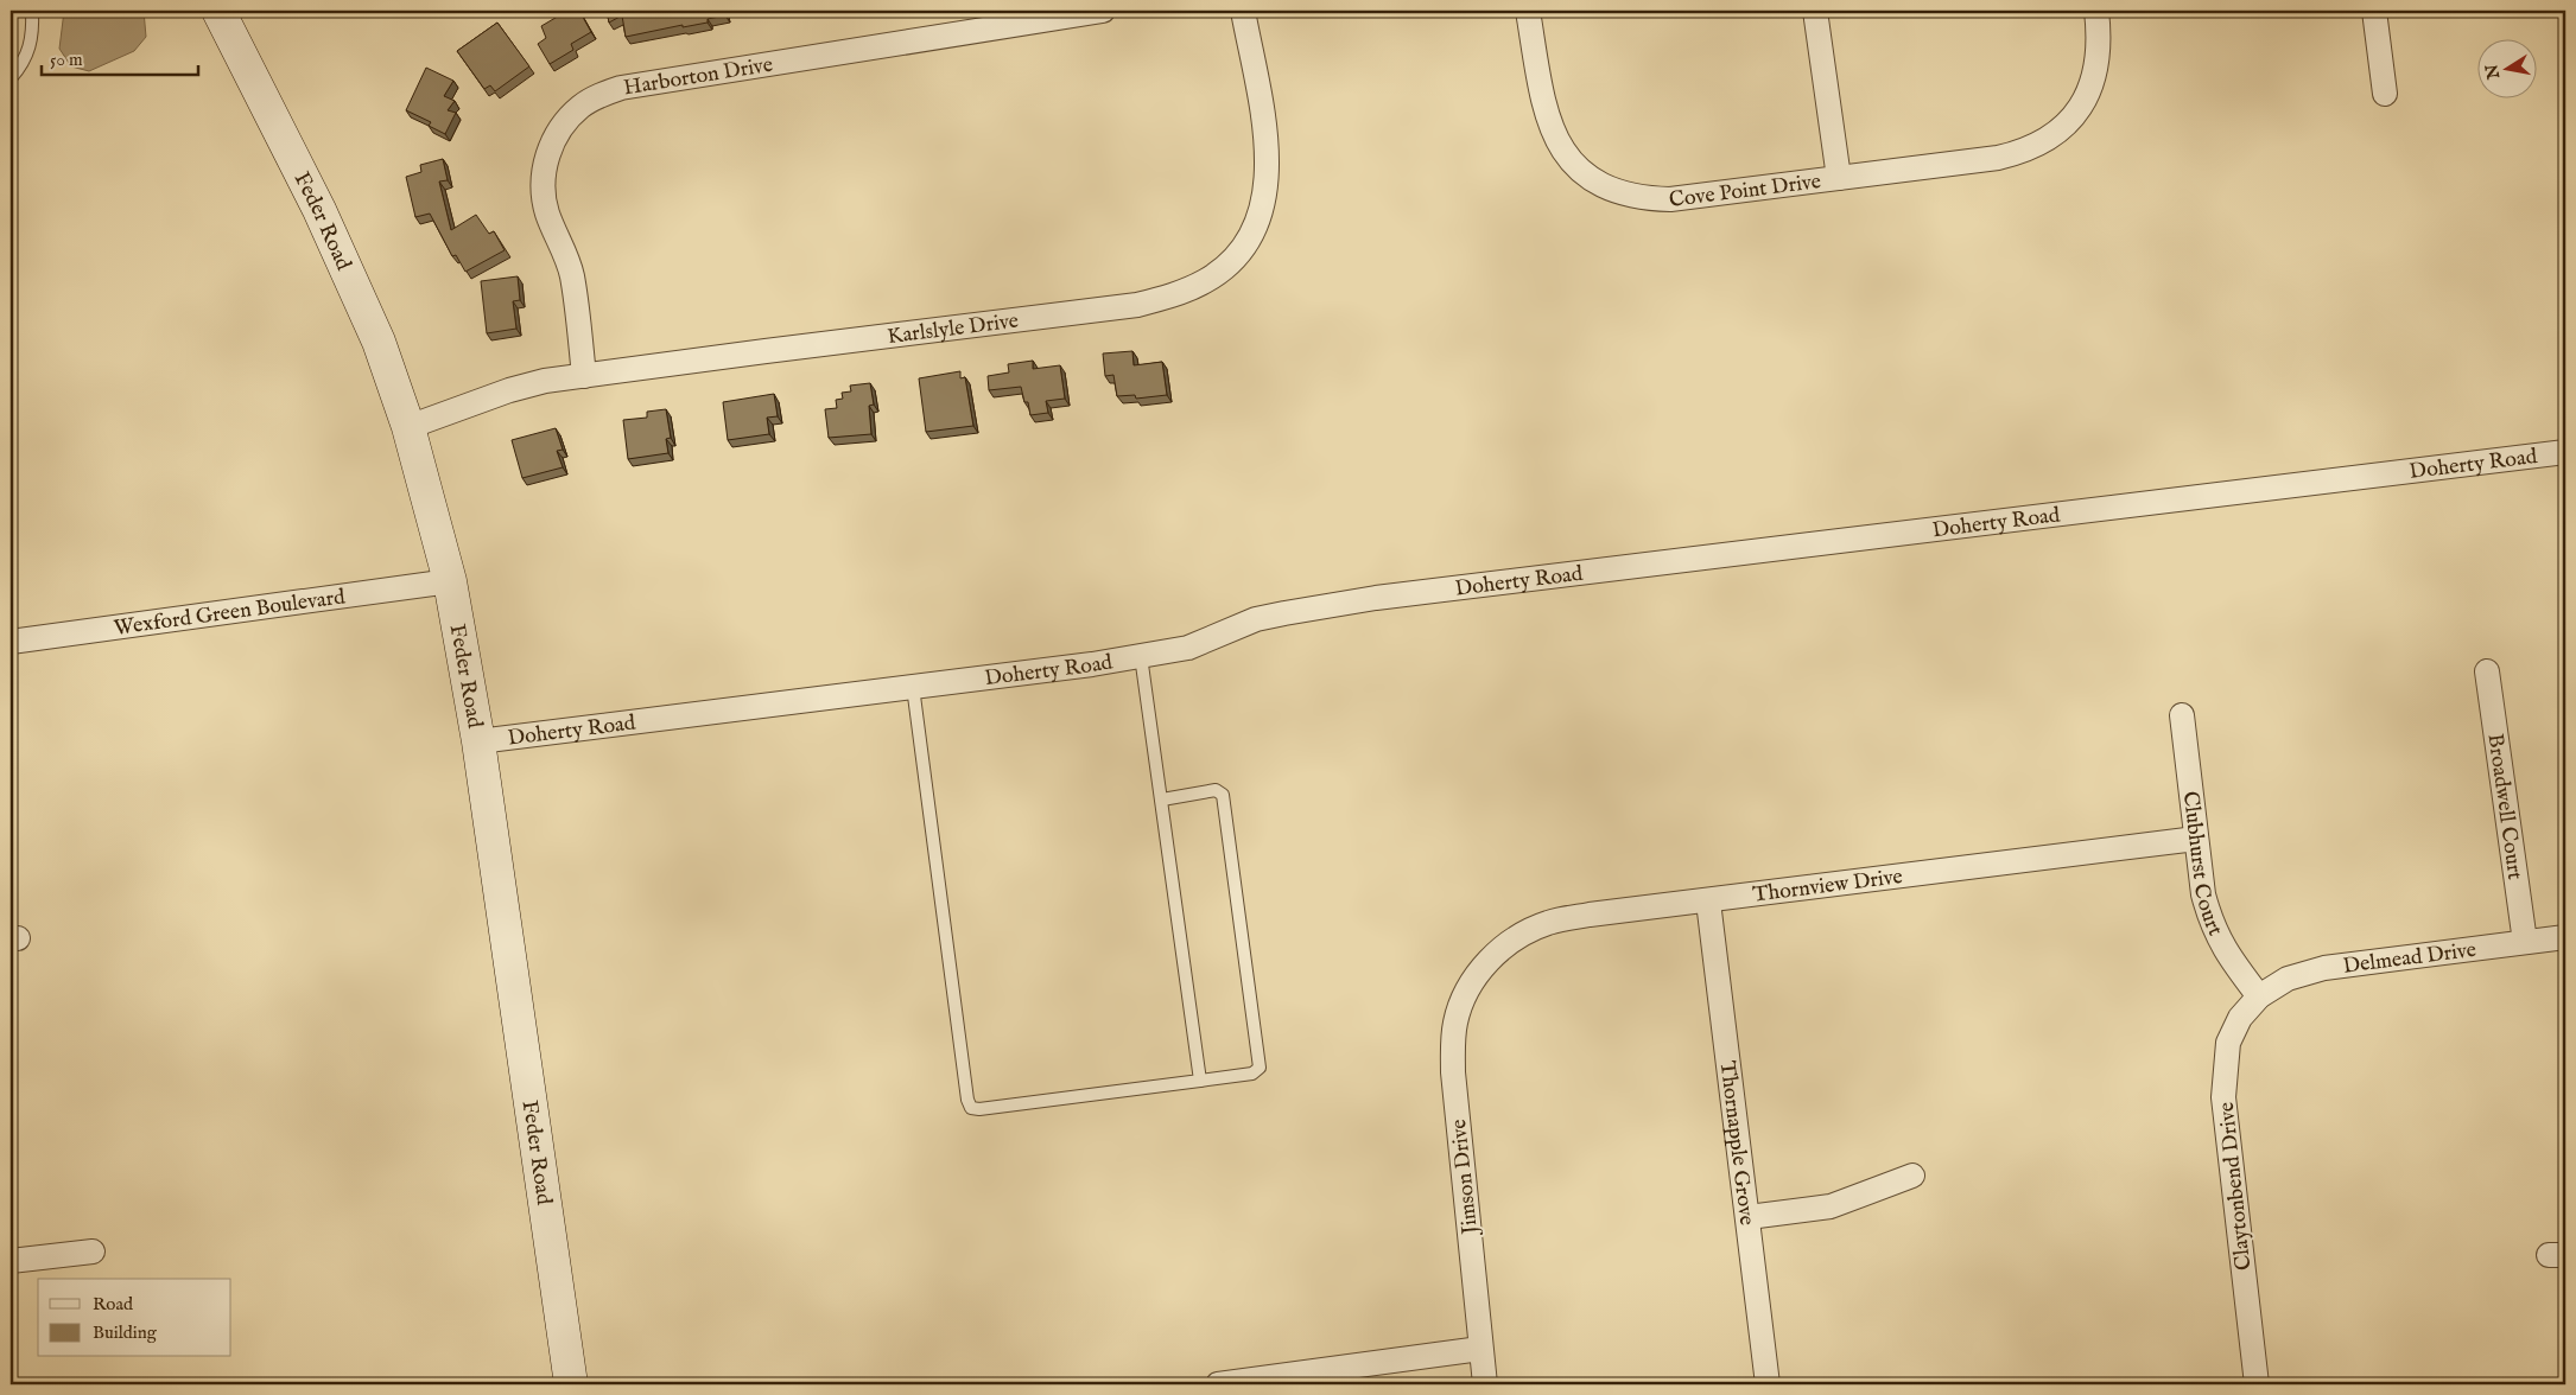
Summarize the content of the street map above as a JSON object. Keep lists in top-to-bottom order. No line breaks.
{"streets":{"main road":["Feder Road"],"street":["Harborton Drive","Cove Point Drive","Karlslyle Drive","Doherty Road","Wexford Green Boulevard","Broadwell Court","Clubhurst Court","Thornview Drive","Delmead Drive","Thornapple Grove","Jimson Drive","Claytonbend Drive"]},"crossings":[["Harborton Drive","Karlslyle Drive"],["Feder Road","Karlslyle Drive"],["Feder Road","Doherty Road"],["Feder Road","Wexford Green Boulevard"],["Broadwell Court","Delmead Drive"],["Clubhurst Court","Thornview Drive"],["Clubhurst Court","Delmead Drive"],["Clubhurst Court","Claytonbend Drive"],["Thornview Drive","Thornapple Grove"],["Thornview Drive","Jimson Drive"],["Delmead Drive","Claytonbend Drive"]],"legend":["Road","Building"],"scale_bar":"50 m","north":"left"}
